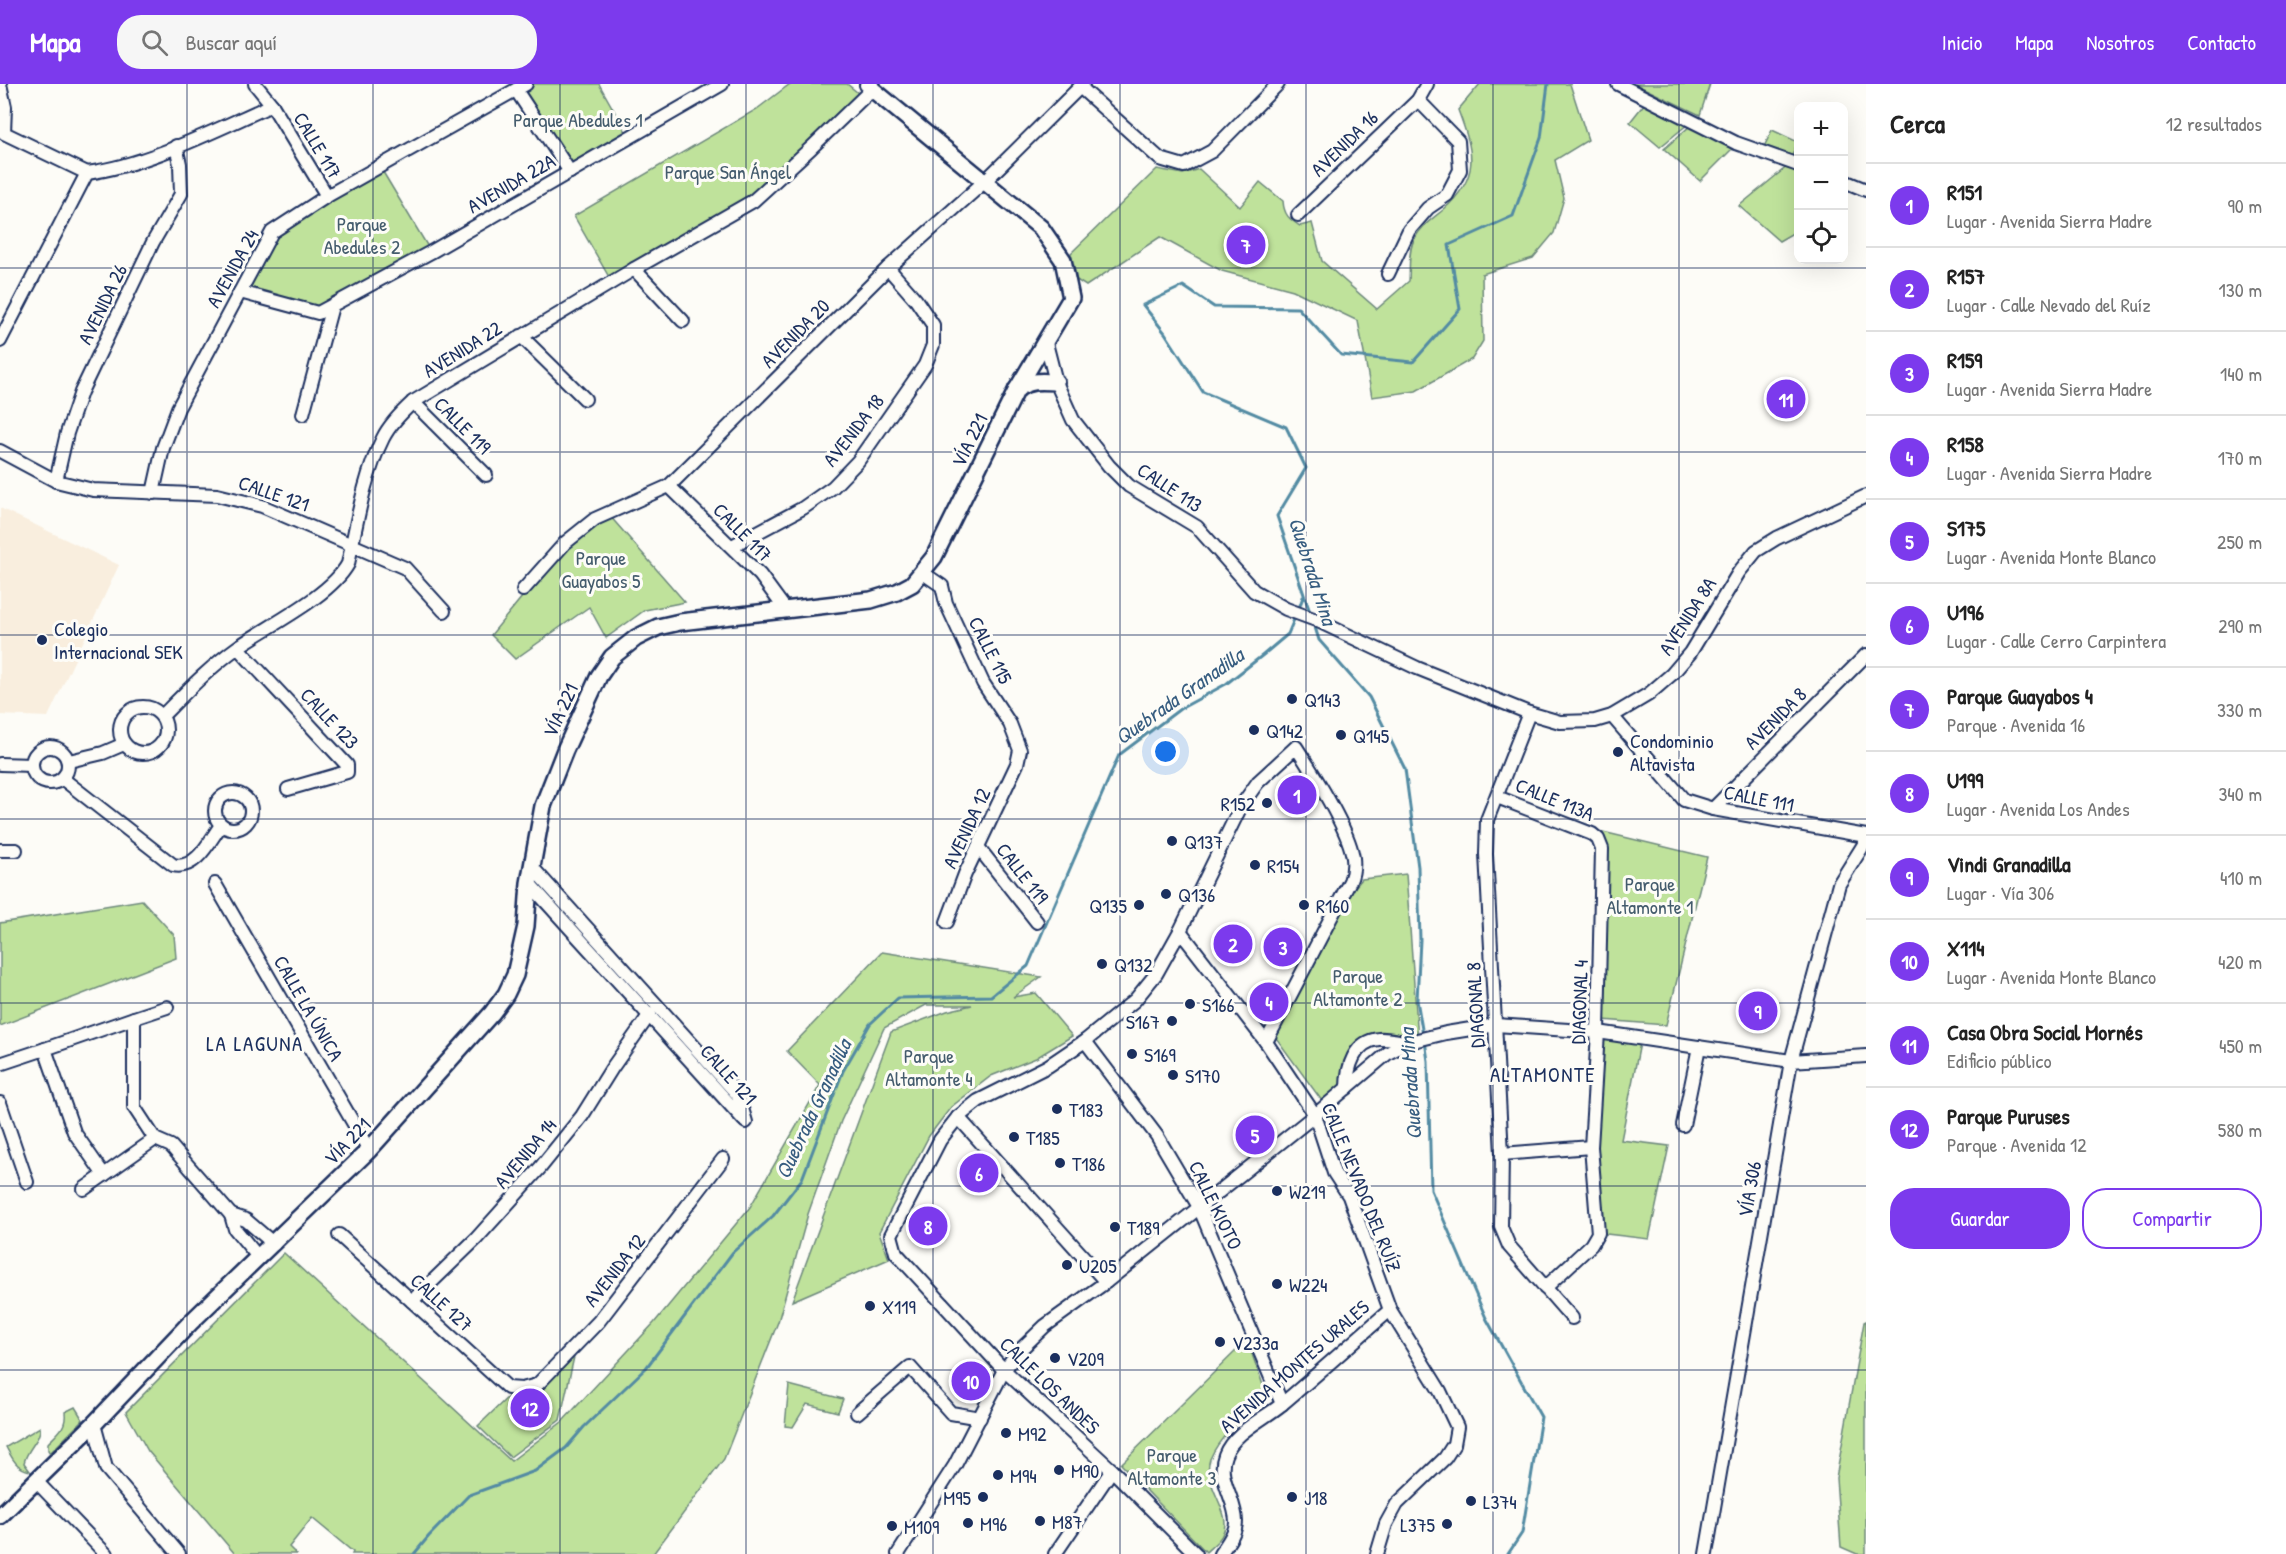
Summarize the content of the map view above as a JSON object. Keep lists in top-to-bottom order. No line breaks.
{"streets":{"main road":["VÍA 221"],"street":["AVENIDA 16","CALLE 117","AVENIDA 22A","AVENIDA 24","AVENIDA 26","AVENIDA 20","AVENIDA 22","CALLE 119","AVENIDA 18","CALLE 113","CALLE 121","AVENIDA 8A","CALLE 115","CALLE 123","AVENIDA 8","CALLE 111","CALLE 113A","AVENIDA 12","DIAGONAL 4","DIAGONAL 8","CALLE LA ÚNICA","AVENIDA 14","CALLE NEVADO DEL RUÍZ","VÍA 306","CALLE KIOTO","CALLE 127","AVENIDA MONTES URALES","CALLE LOS ANDES"]},"crossings":[["CALLE 117","AVENIDA 24"],["CALLE 117","AVENIDA 20"],["CALLE 117","AVENIDA 18"],["CALLE 117","VÍA 221"],["AVENIDA 22A","AVENIDA 24"],["AVENIDA 24","CALLE 121"],["AVENIDA 26","CALLE 121"],["AVENIDA 20","AVENIDA 18"],["AVENIDA 20","VÍA 221"],["AVENIDA 22","CALLE 119"],["AVENIDA 22","VÍA 221"],["AVENIDA 22","CALLE 121"],["AVENIDA 22","CALLE 123"],["CALLE 119","AVENIDA 12"],["VÍA 221","CALLE 113"],["VÍA 221","CALLE 121"],["VÍA 221","CALLE 115"],["VÍA 221","CALLE LA ÚNICA"],["CALLE 113","AVENIDA 8A"],["CALLE 113","DIAGONAL 8"],["CALLE 121","AVENIDA 14"],["AVENIDA 8A","CALLE 111"],["AVENIDA 8A","DIAGONAL 8"],["CALLE 115","AVENIDA 12"],["AVENIDA 8","CALLE 111"],["CALLE 113A","DIAGONAL 4"],["CALLE 113A","DIAGONAL 8"],["AVENIDA 12","CALLE 127"],["DIAGONAL 4","DIAGONAL 8"],["AVENIDA 14","CALLE 127"],["CALLE NEVADO DEL RUÍZ","AVENIDA MONTES URALES"],["CALLE KIOTO","AVENIDA MONTES URALES"]],"districts":["LA LAGUNA","ALTAMONTE"],"water":["Quebrada Mina","Quebrada Granadilla"],"parks":["Parque Abedules 1","Parque San Ángel","Parque Abedules 2","Parque Guayabos 5","Parque Altamonte 1","Parque Altamonte 2","Parque Altamonte 4","Parque Altamonte 3"],"places":["Colegio Internacional SEK","Q143","Q142","Q145","Condominio Altavista","R152","Q137","R154","Q136","Q135","R160","Q132","S166","S167","S169","S170","T183","T185","T186","W219","T189","U205","W224","X119","V233a","V209","M92","M90","M94","M95","J18","L374","M87","M96","L375","M109"],"page":{"header":"Mapa","search":"Buscar aquí","nav":["Inicio","Mapa","Nosotros","Contacto"],"heading":["Cerca","12 resultados"],"map_buttons":["+","−"],"list":[{"mark":"1","name":"R151","note":"Lugar · Avenida Sierra Madre","value":"90 m"},{"mark":"2","name":"R157","note":"Lugar · Calle Nevado del Ruíz","value":"130 m"},{"mark":"3","name":"R159","note":"Lugar · Avenida Sierra Madre","value":"140 m"},{"mark":"4","name":"R158","note":"Lugar · Avenida Sierra Madre","value":"170 m"},{"mark":"5","name":"S175","note":"Lugar · Avenida Monte Blanco","value":"250 m"},{"mark":"6","name":"U196","note":"Lugar · Calle Cerro Carpintera","value":"290 m"},{"mark":"7","name":"Parque Guayabos 4","note":"Parque · Avenida 16","value":"330 m"},{"mark":"8","name":"U199","note":"Lugar · Avenida Los Andes","value":"340 m"},{"mark":"9","name":"Vindi Granadilla","note":"Lugar · Vía 306","value":"410 m"},{"mark":"10","name":"X114","note":"Lugar · Avenida Monte Blanco","value":"420 m"},{"mark":"11","name":"Casa Obra Social Mornés","note":"Edificio público","value":"450 m"},{"mark":"12","name":"Parque Puruses","note":"Parque · Avenida 12","value":"580 m"}],"pins":["7","11","1","2","3","4","9","5","6","8","10","12"],"buttons":["Guardar","Compartir"]}}
